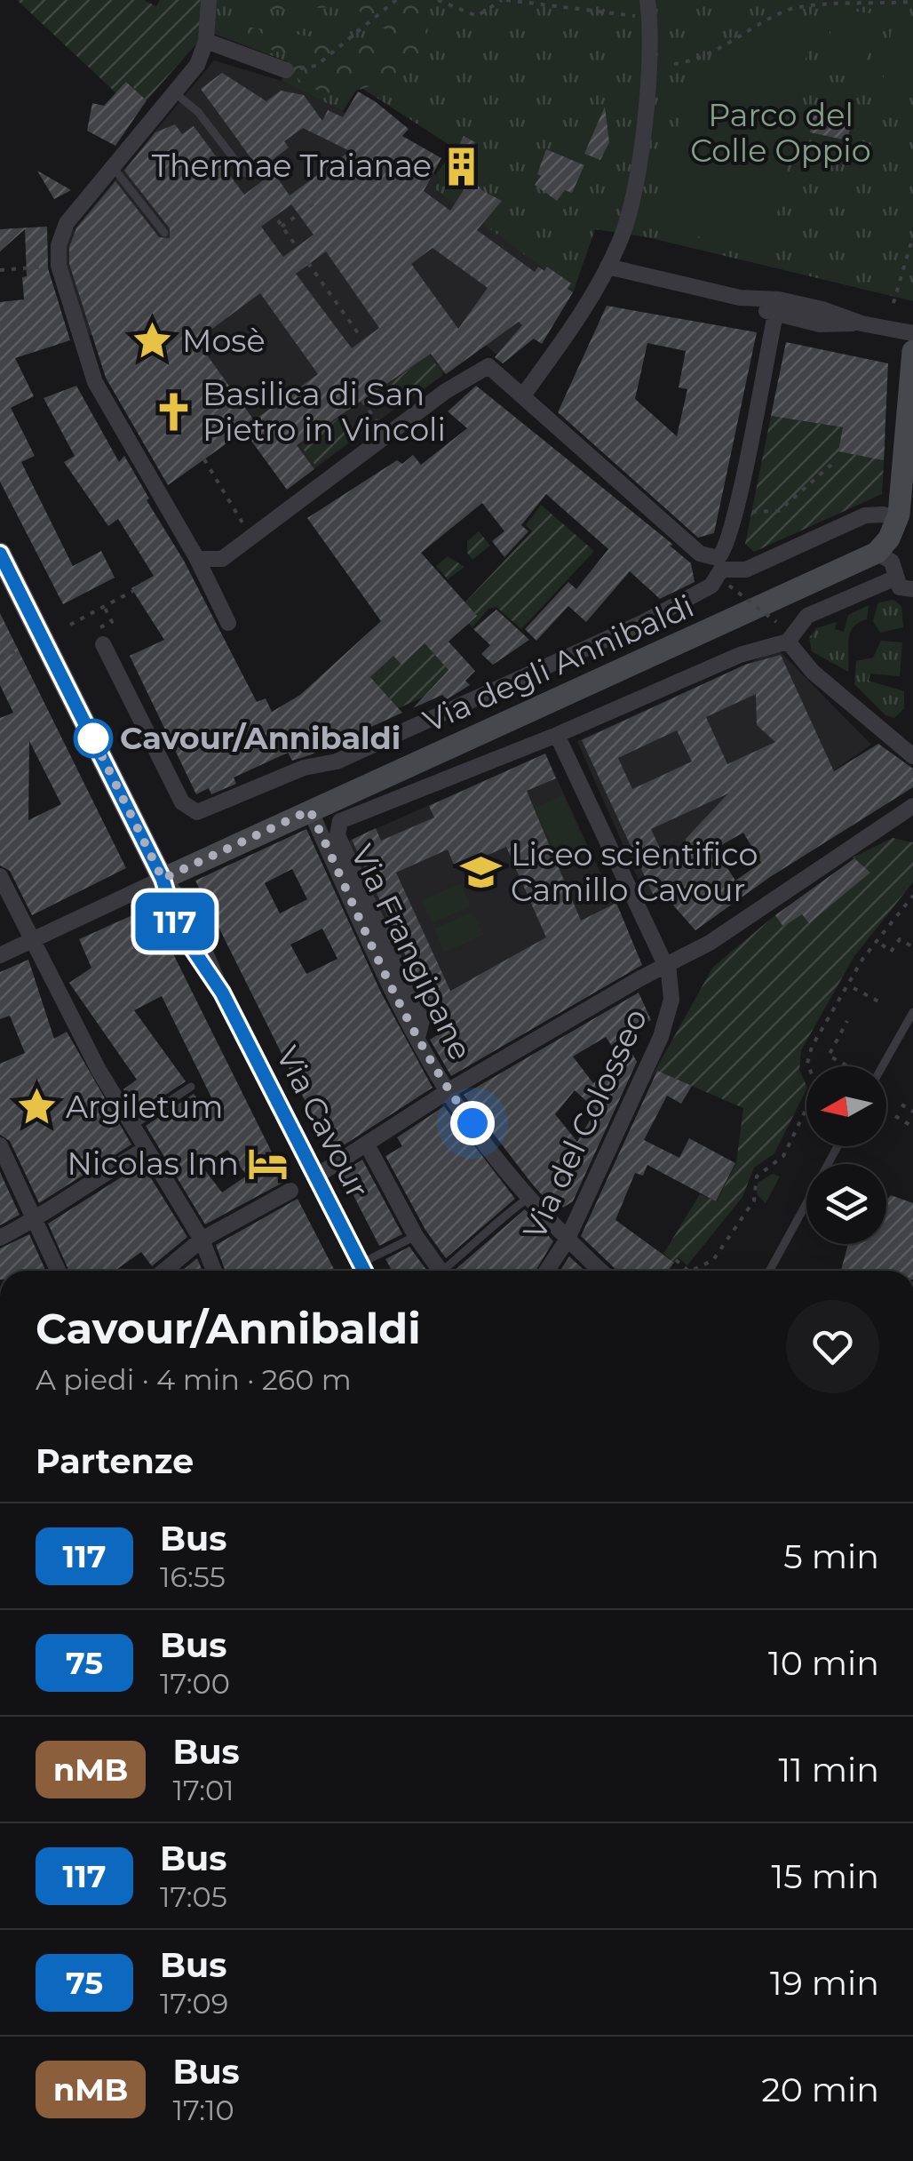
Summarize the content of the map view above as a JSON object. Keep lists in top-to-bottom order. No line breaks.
{"streets":{"main road":["Via degli Annibaldi","Via Cavour"],"street":["Via Frangipane","Via del Colosseo"]},"crossings":[["Via degli Annibaldi","Via Frangipane"],["Via degli Annibaldi","Via Cavour"],["Via Frangipane","Via del Colosseo"]],"parks":["Parco del Colle Oppio"],"places":{"building":["Thermae Traianae"],"place":["Mosè","Argiletum"],"church":["Basilica di San Pietro in Vincoli"],"other":["Cavour/Annibaldi"],"school or university":["Liceo scientifico Camillo Cavour"],"hotel":["Nicolas Inn"]},"lines":["bus line 117"],"north":"left","page":{"on_map":"117","heading":[["Cavour/Annibaldi","A piedi · 4 min · 260 m"],"Partenze"],"list":[{"mark":"117","name":"Bus","note":"16:55","value":"5 min"},{"mark":"75","name":"Bus","note":"17:00","value":"10 min"},{"mark":"nMB","name":"Bus","note":"17:01","value":"11 min"},{"mark":"117","name":"Bus","note":"17:05","value":"15 min"},{"mark":"75","name":"Bus","note":"17:09","value":"19 min"},{"mark":"nMB","name":"Bus","note":"17:10","value":"20 min"}]}}
